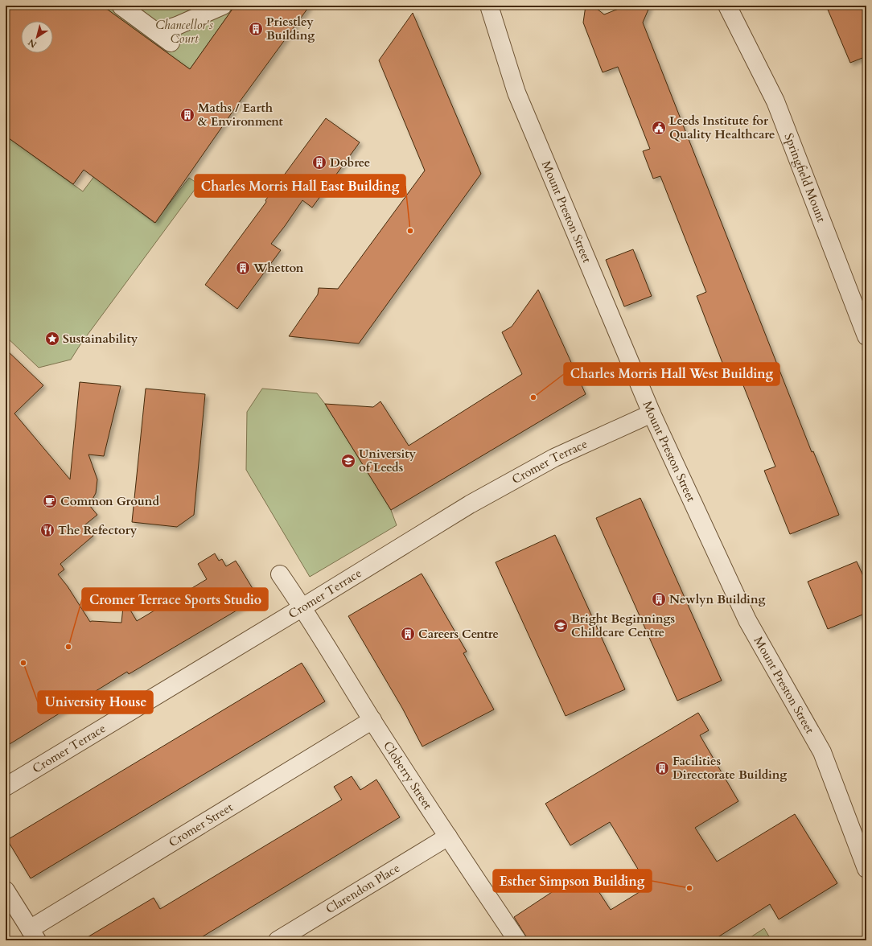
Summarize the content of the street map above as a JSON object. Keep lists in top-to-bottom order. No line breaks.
{"streets":{"street":["Springfield Mount","Mount Preston Street","Cromer Terrace","Cloberry Street","Cromer Street","Clarendon Place"]},"crossings":[["Mount Preston Street","Cromer Terrace"],["Cromer Terrace","Cloberry Street"],["Cloberry Street","Cromer Street"],["Cloberry Street","Clarendon Place"]],"parks":["Chancellor's Court"],"places":{"building":["Priestley Building","Maths / Earth & Environment","Dobree","Whetton","Newlyn Building","Careers Centre","Facilities Directorate Building"],"public building":["Leeds Institute for Quality Healthcare"],"other":["Charles Morris Hall East Building","Charles Morris Hall West Building","Cromer Terrace Sports Studio","University House","Esther Simpson Building"],"place":["Sustainability"],"school or university":["University of Leeds","Bright Beginnings Childcare Centre"],"cafe":["Common Ground"],"restaurant":["The Refectory"]},"north":"bottom left"}
